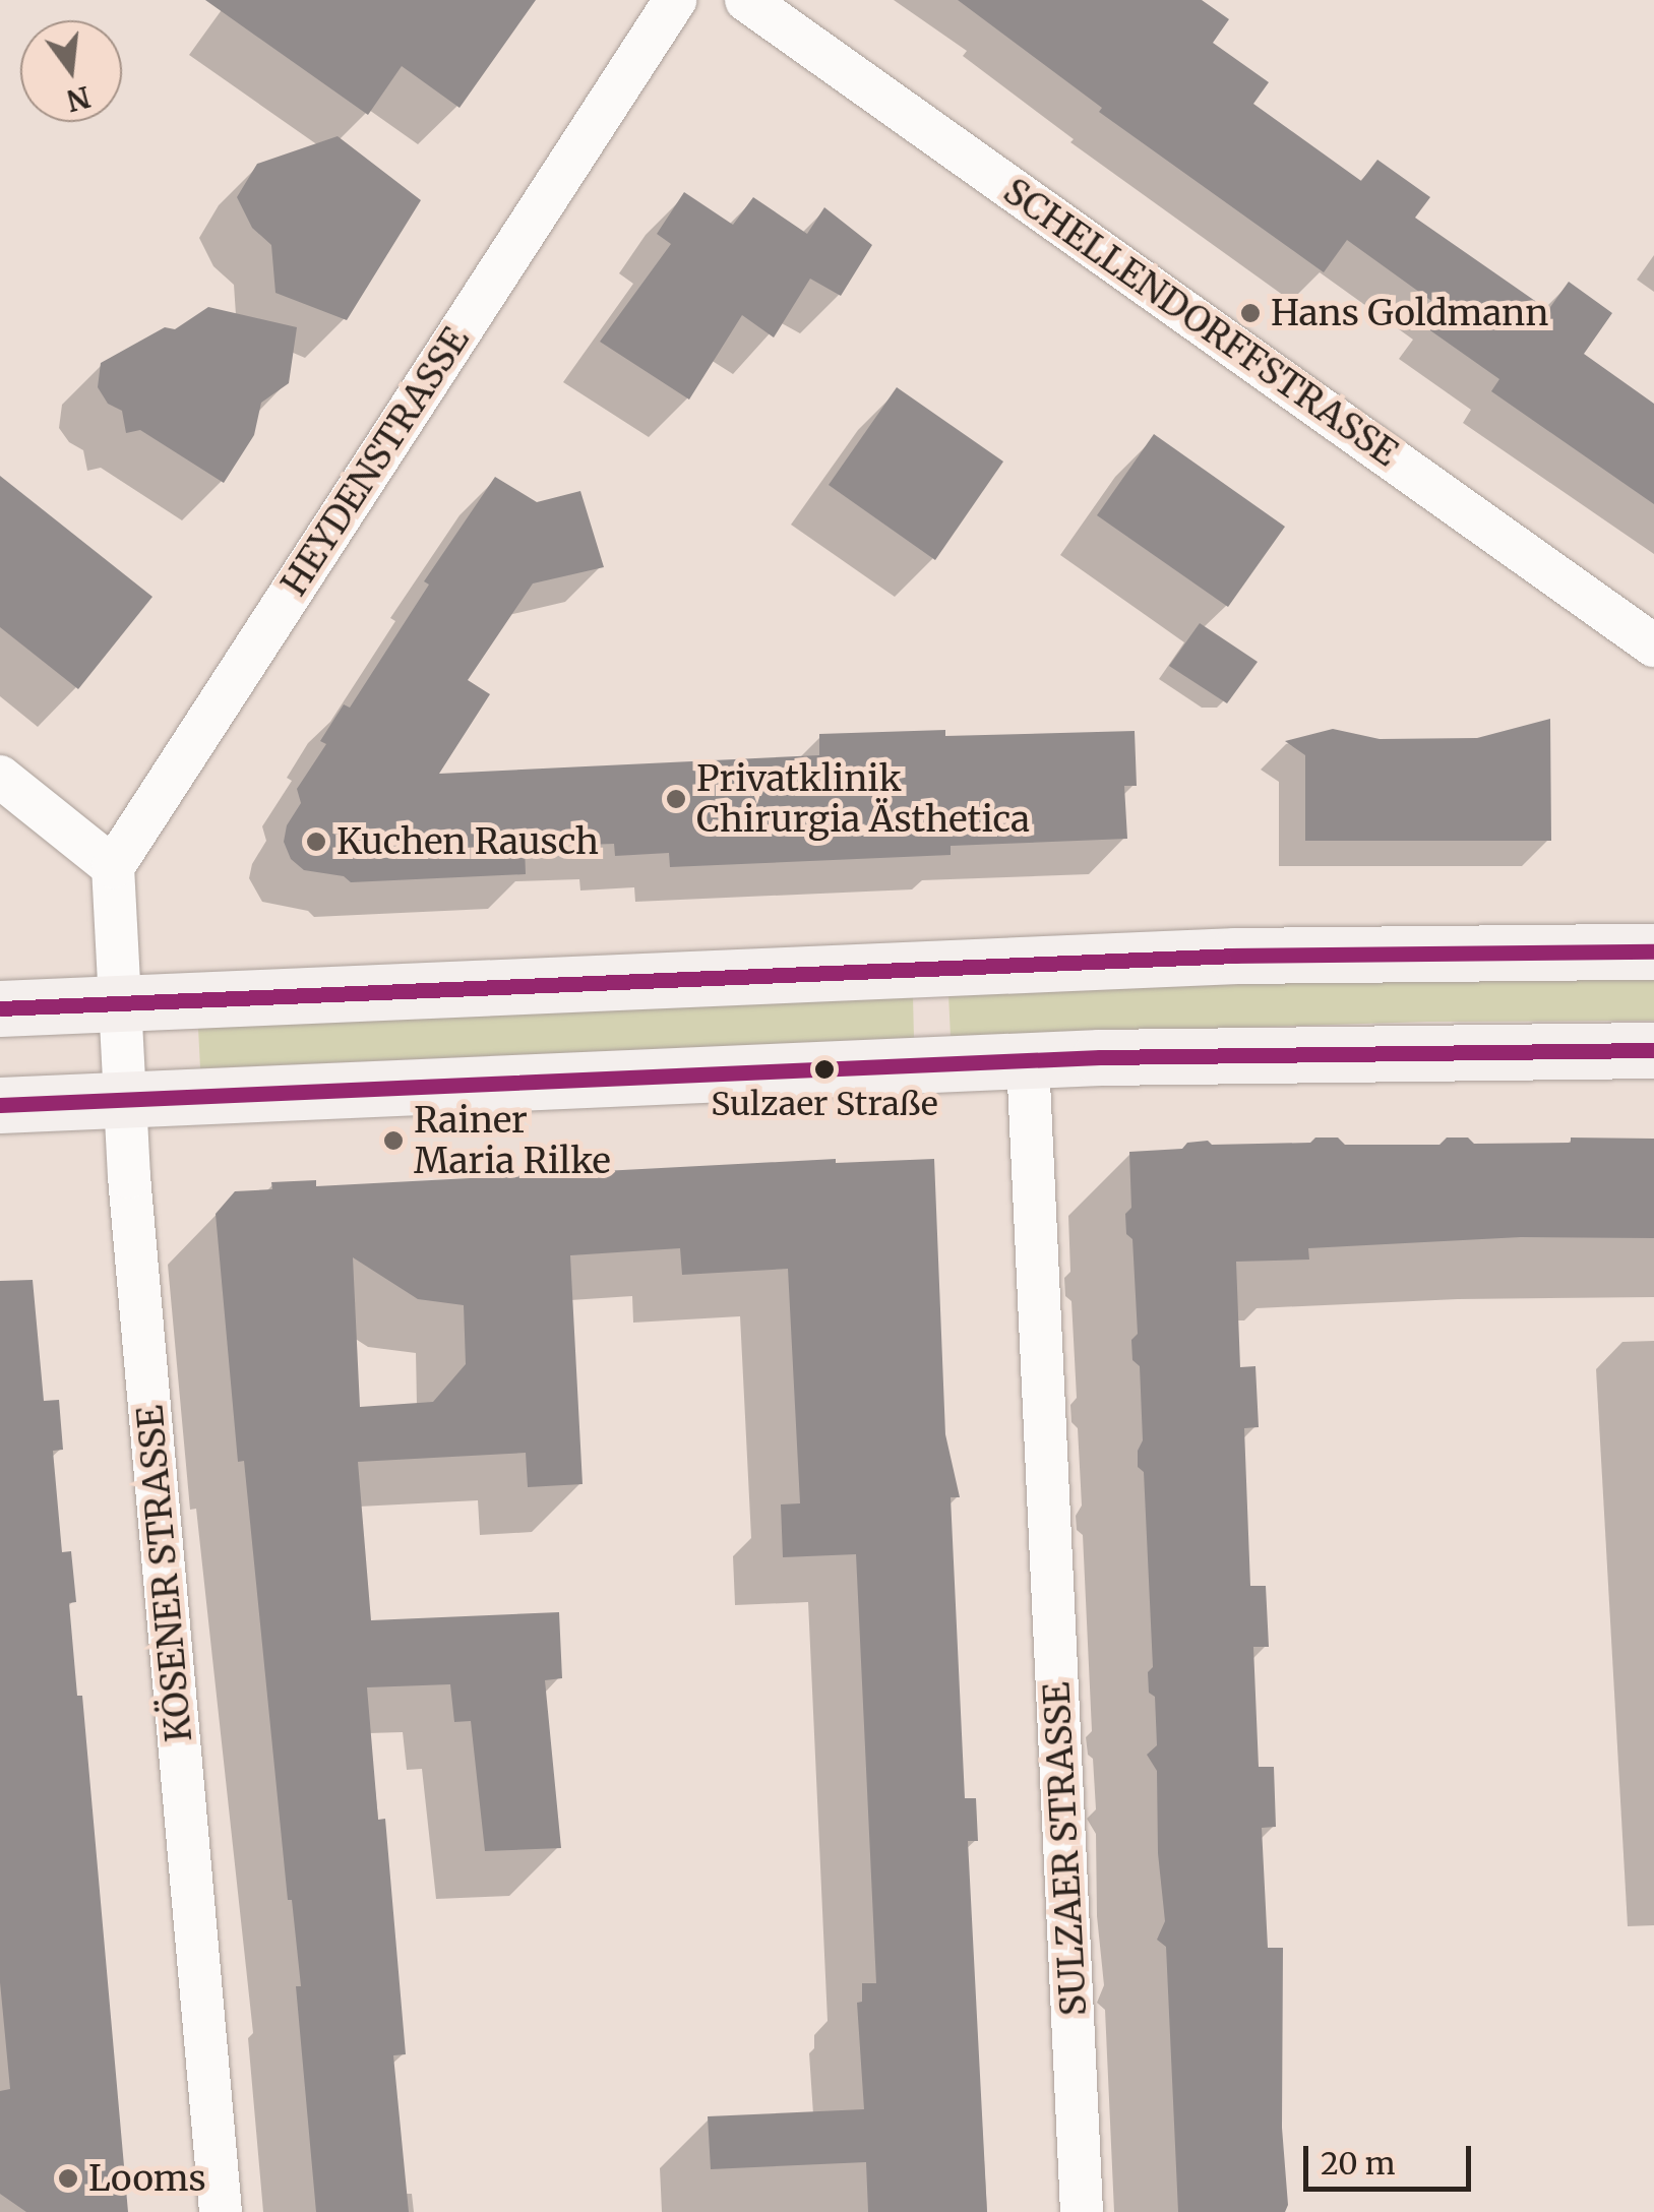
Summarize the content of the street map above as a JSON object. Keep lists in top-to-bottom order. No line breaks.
{"streets":{"street":["SCHELLENDORFFSTRASSE","HEYDENSTRASSE","KÖSENER STRASSE","SULZAER STRASSE"]},"crossings":[["HEYDENSTRASSE","KÖSENER STRASSE"]],"places":["Hans Goldmann","Privatklinik Chirurgia Ästhetica","Kuchen Rausch","Sulzaer Straße","Rainer Maria Rilke","Looms"],"scale_bar":"20 m","north":"bottom"}
